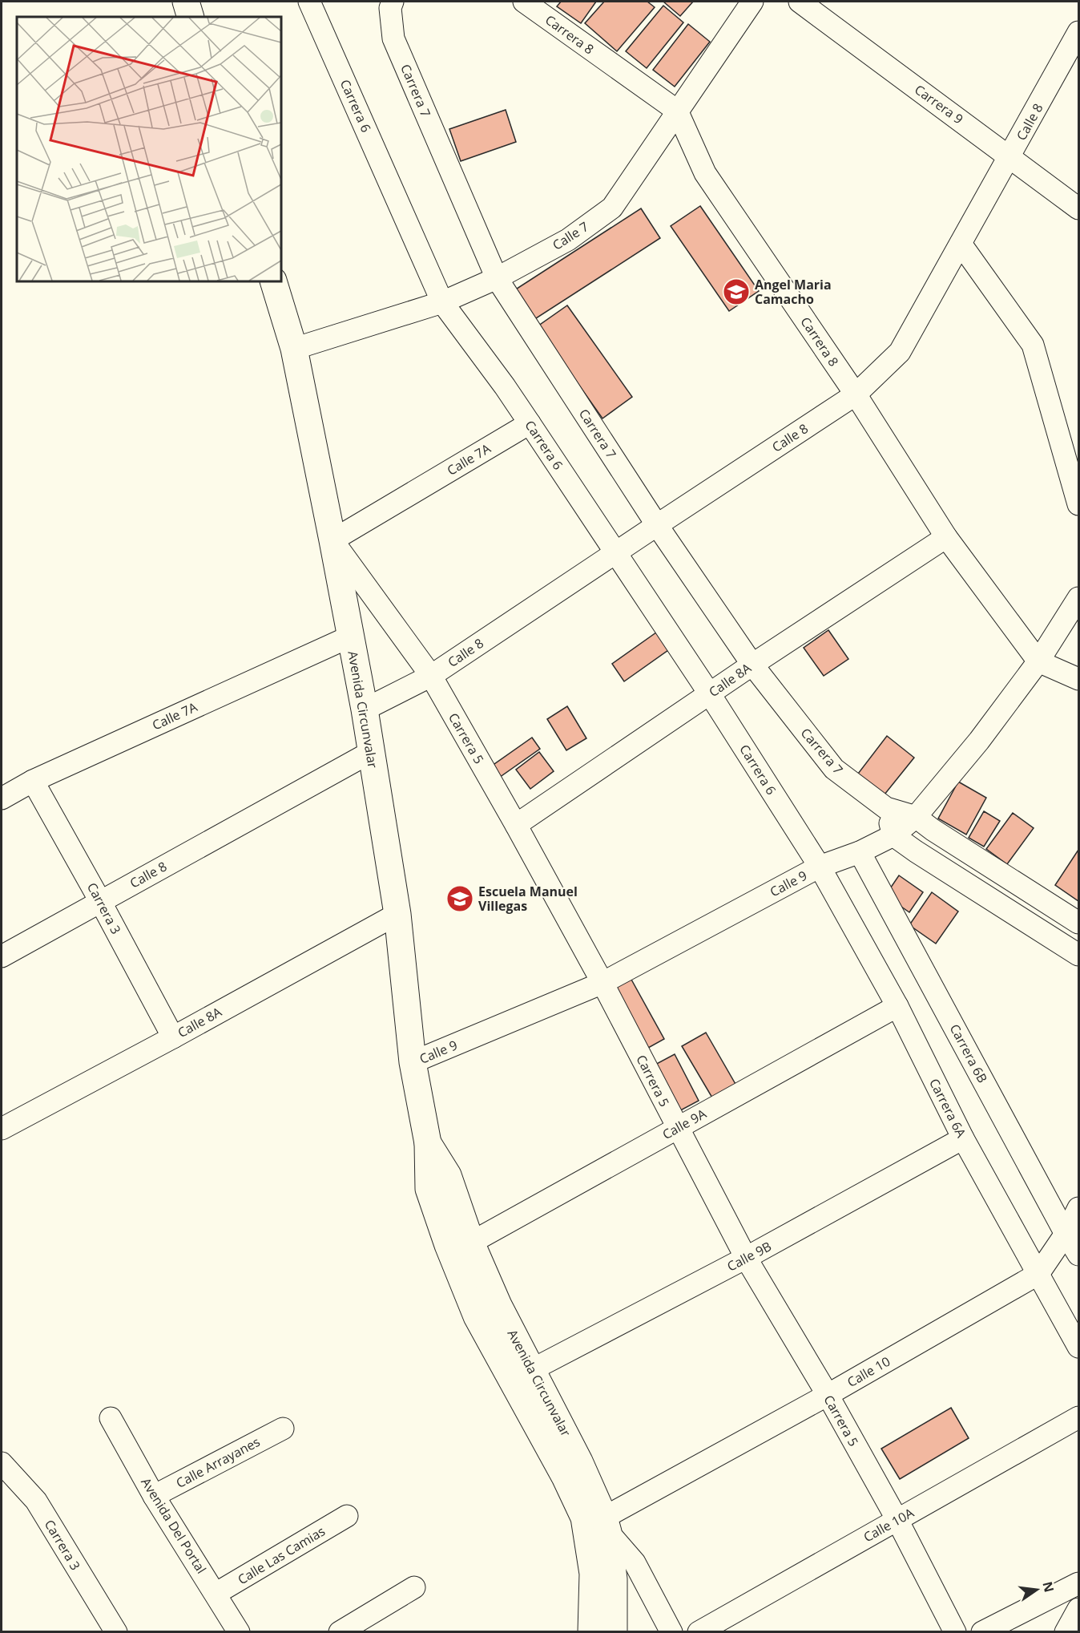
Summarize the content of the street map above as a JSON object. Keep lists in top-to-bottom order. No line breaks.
{"streets":{"main road":["Avenida Circunvalar"],"street":["Carrera 8","Carrera 7","Carrera 9","Carrera 6","Calle 8","Calle 7","Calle 7A","Calle 8A","Carrera 5","Calle 9","Carrera 3","Carrera 6B","Carrera 6A","Calle 9A","Calle 9B","Calle 10","Calle Arrayanes","Calle 10A","Avenida Del Portal","Calle Las Camias"]},"crossings":[["Carrera 8","Calle 8"],["Carrera 8","Calle 7"],["Carrera 8","Calle 8A"],["Carrera 8","Calle 9"],["Carrera 7","Calle 8"],["Carrera 7","Calle 7"],["Carrera 7","Calle 8A"],["Carrera 7","Calle 9"],["Carrera 9","Calle 8"],["Carrera 6","Calle 8"],["Carrera 6","Calle 7"],["Carrera 6","Calle 7A"],["Carrera 6","Calle 8A"],["Carrera 6","Calle 9"],["Carrera 6","Carrera 6A"],["Calle 8","Avenida Circunvalar"],["Calle 8","Carrera 5"],["Calle 8","Carrera 3"],["Calle 7","Avenida Circunvalar"],["Calle 7A","Avenida Circunvalar"],["Calle 7A","Carrera 5"],["Calle 7A","Carrera 3"],["Calle 8A","Avenida Circunvalar"],["Calle 8A","Carrera 5"],["Calle 8A","Carrera 3"],["Avenida Circunvalar","Carrera 5"],["Avenida Circunvalar","Calle 9"],["Avenida Circunvalar","Calle 9A"],["Avenida Circunvalar","Calle 9B"],["Avenida Circunvalar","Calle 10"],["Carrera 5","Calle 9"],["Carrera 5","Calle 9A"],["Carrera 5","Calle 9B"],["Carrera 5","Calle 10"],["Carrera 5","Calle 10A"],["Calle 9","Carrera 6B"],["Calle 9","Carrera 6A"],["Carrera 6B","Calle 10"],["Carrera 6A","Calle 9A"],["Carrera 6A","Calle 9B"],["Carrera 6A","Calle 10"],["Calle Arrayanes","Avenida Del Portal"],["Avenida Del Portal","Calle Las Camias"]],"places":{"school or university":["Angel Maria Camacho","Escuela Manuel Villegas"]},"north":"right"}
